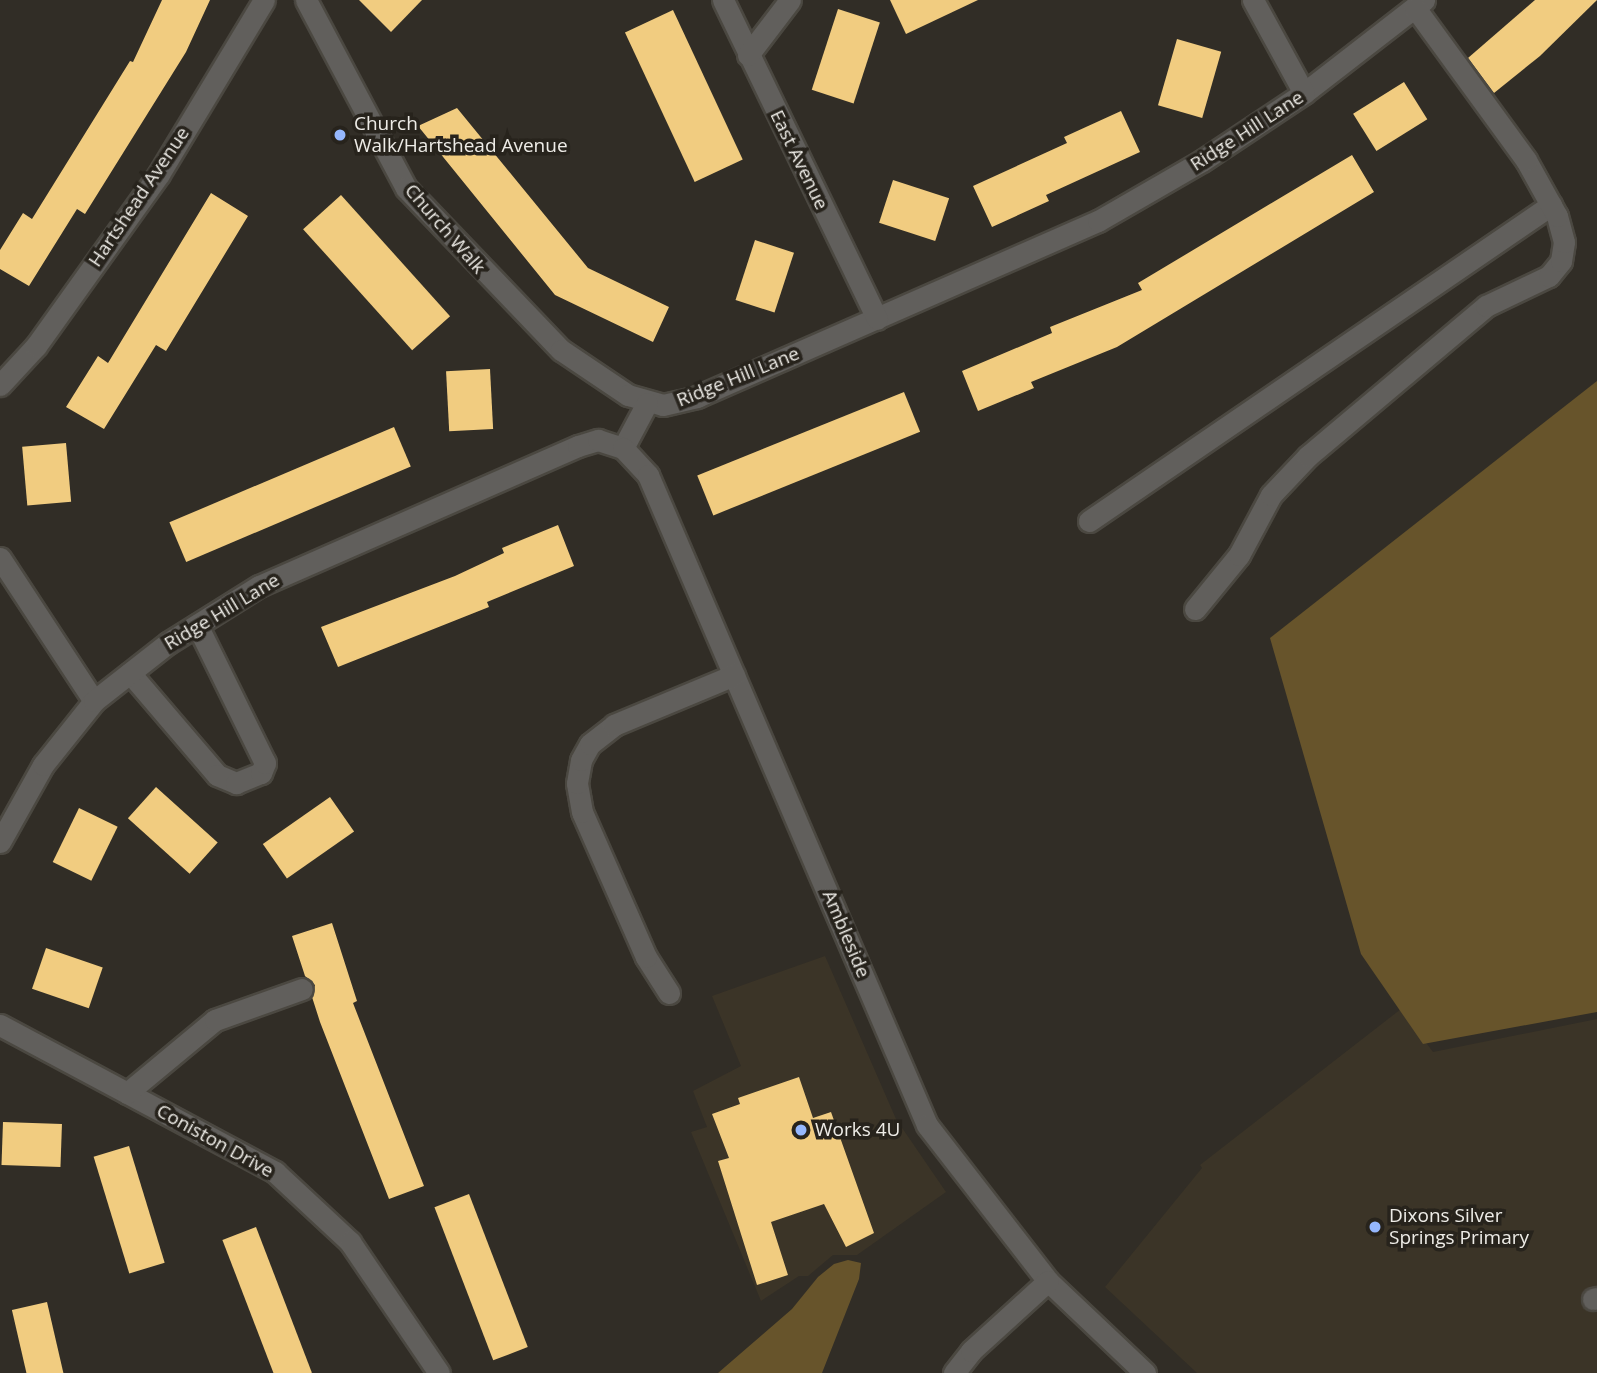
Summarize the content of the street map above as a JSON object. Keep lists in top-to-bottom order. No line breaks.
{"streets":{"street":["Ridge Hill Lane","East Avenue","Hartshead Avenue","Church Walk","Ambleside","Coniston Drive"]},"crossings":[["Ridge Hill Lane","East Avenue"],["Ridge Hill Lane","Church Walk"],["Ridge Hill Lane","Ambleside"]],"places":["Church Walk/Hartshead Avenue","Works 4U","Dixons Silver Springs Primary"]}
